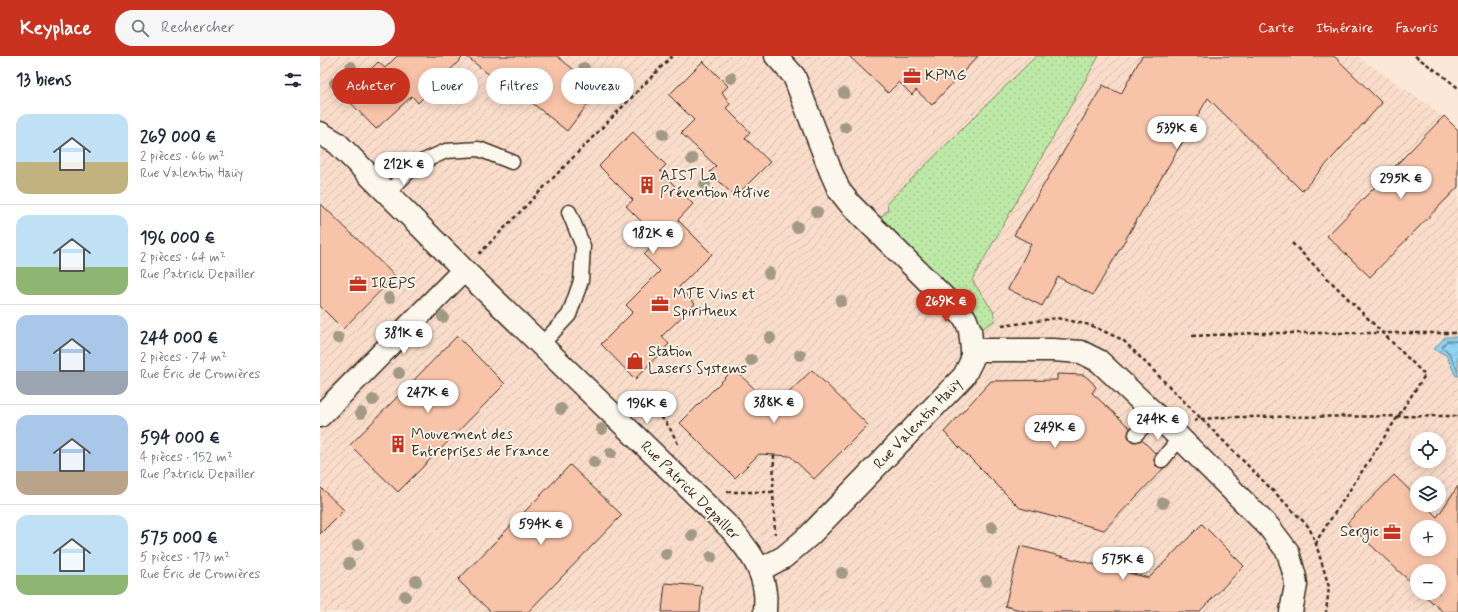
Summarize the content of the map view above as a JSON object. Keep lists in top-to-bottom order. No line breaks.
{"streets":{"street":["Rue Valentin Haüy","Rue Patrick Depailler"]},"crossings":[["Rue Valentin Haüy","Rue Patrick Depailler"]],"places":{"office":["KPMG","IREPS","MTE Vins et Spiritueux","Sergic"],"building":["AIST La Prévention Active","Mouvement des Entreprises de France"],"shop":["Station Lasers Systems"]},"page":{"header":"Keyplace","search":"Rechercher","nav":["Carte","Itinéraire","Favoris"],"heading":"13 biens","chip":["Acheter","Louer","Filtres","Nouveau"],"list":[{"name":"269 000 €","note":"2 pièces · 66 m² · Rue Valentin Haüy"},{"name":"196 000 €","note":"2 pièces · 64 m² · Rue Patrick Depailler"},{"name":"244 000 €","note":"2 pièces · 74 m² · Rue Éric de Cromières"},{"name":"594 000 €","note":"4 pièces · 152 m² · Rue Patrick Depailler"},{"name":"575 000 €","note":"5 pièces · 173 m² · Rue Éric de Cromières"}],"price":["539K €","212K €","295K €","182K €","269K €","381K €","247K €","388K €","196K €","244K €","249K €","594K €","575K €"],"map_buttons":["+","−"]}}
